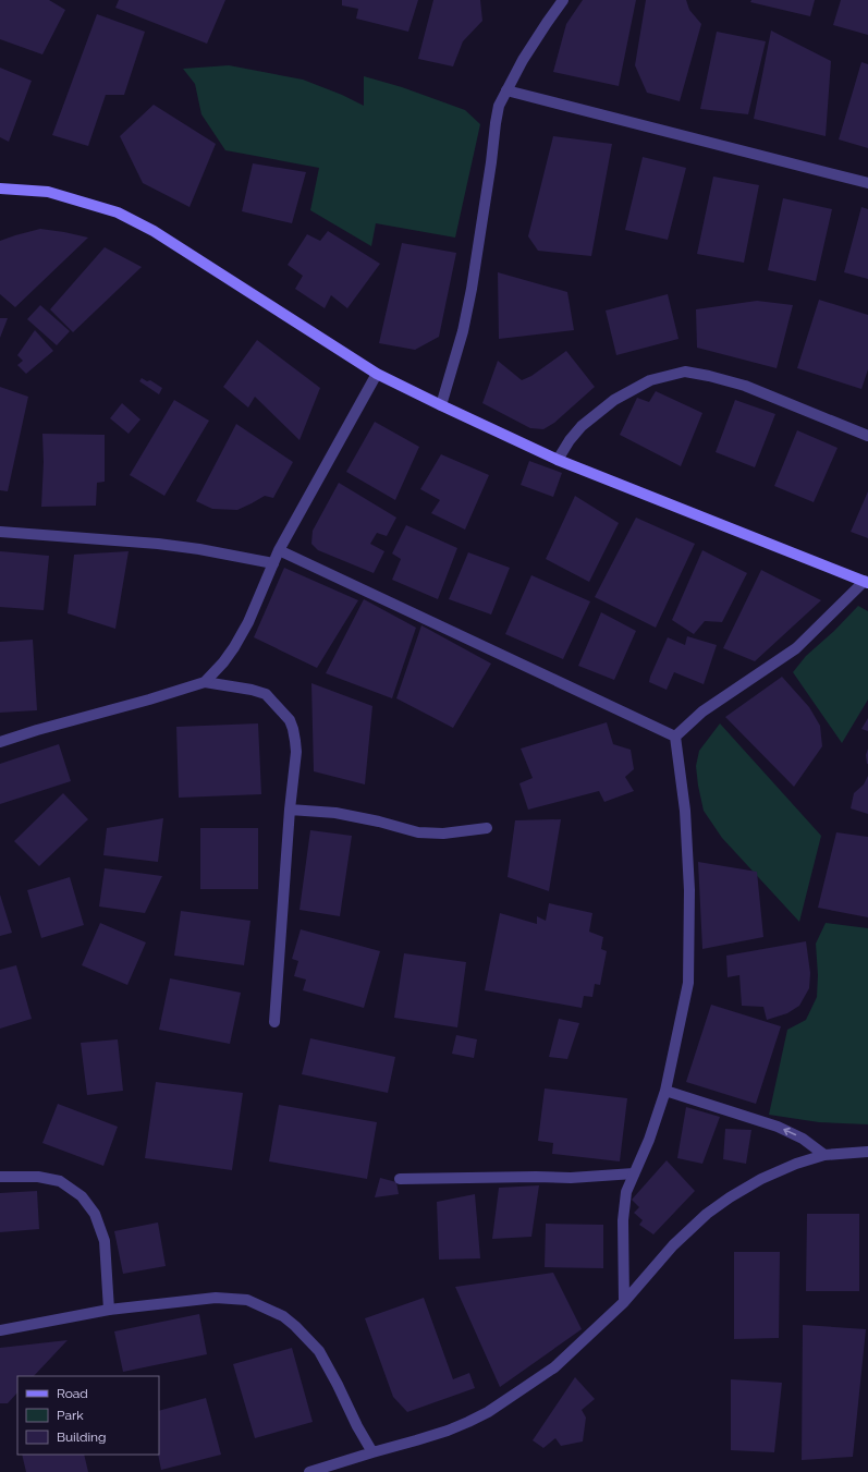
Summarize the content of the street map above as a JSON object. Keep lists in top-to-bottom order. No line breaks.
{"legend":["Road","Park","Building"]}
